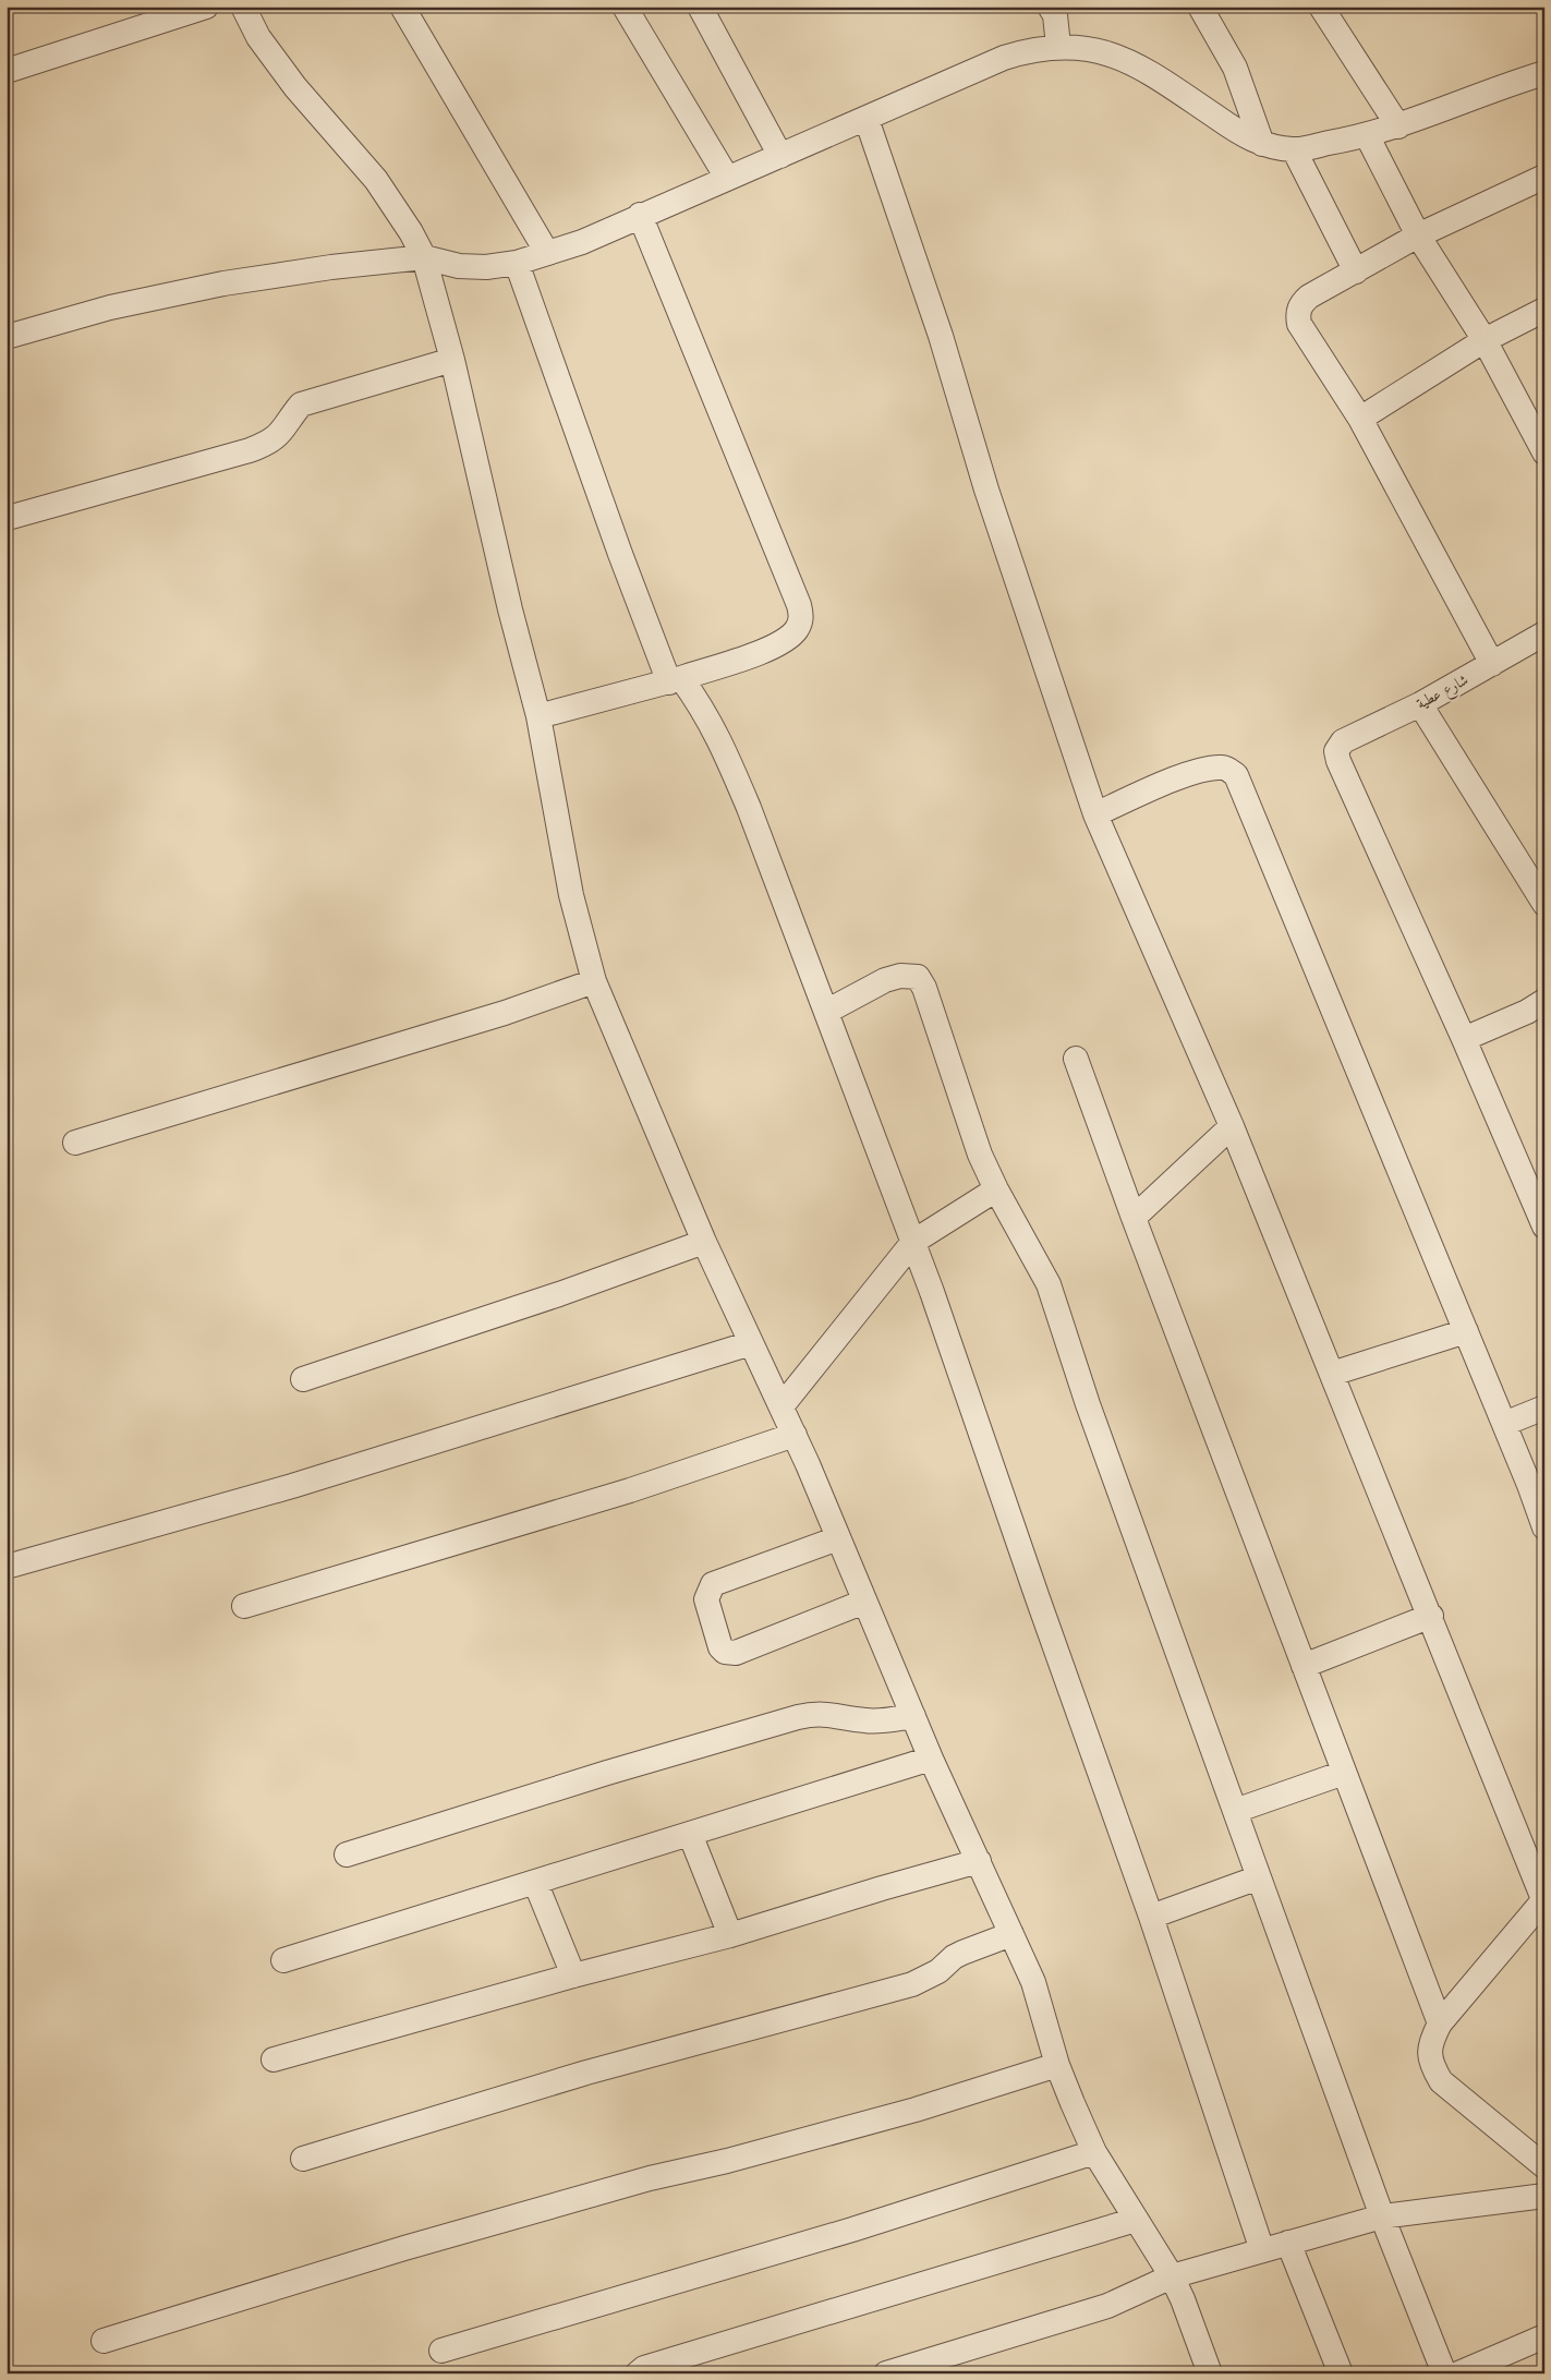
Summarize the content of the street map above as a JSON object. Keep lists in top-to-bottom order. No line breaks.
{"streets":{"street":["شارع عطية"]}}
